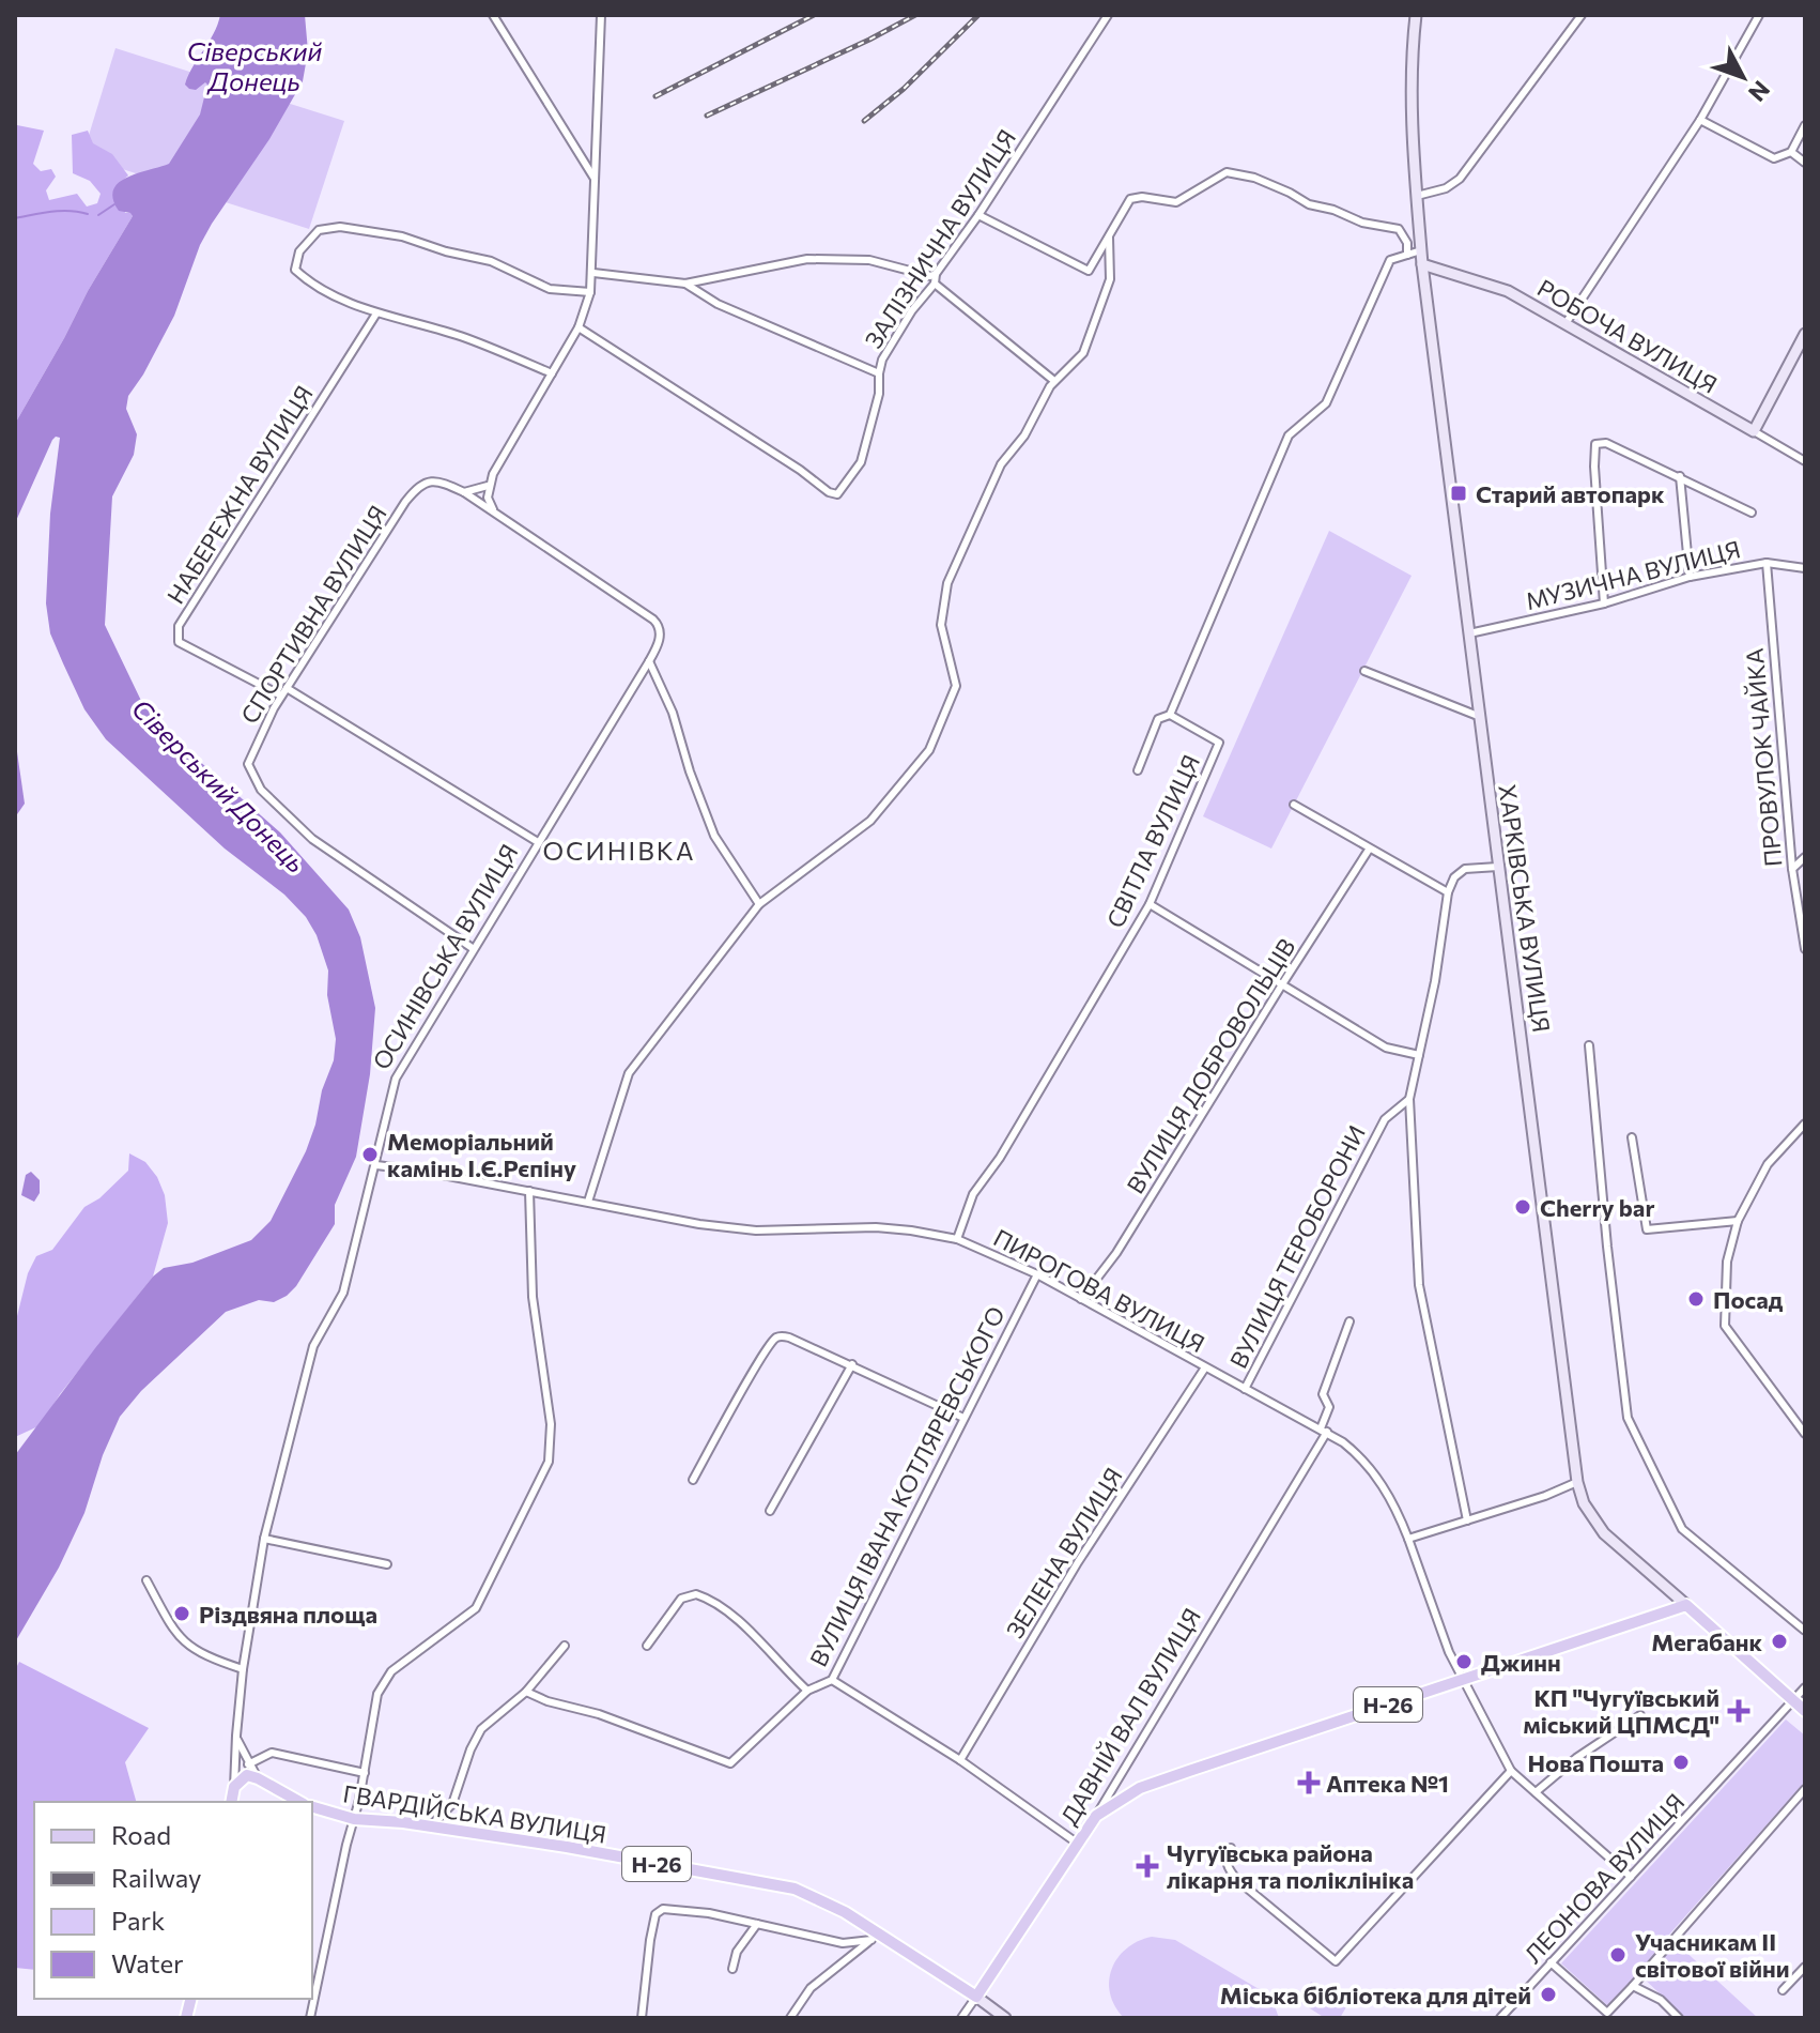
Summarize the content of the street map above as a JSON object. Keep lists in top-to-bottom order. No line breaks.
{"streets":{"main road":["ХАРКІВСЬКА ВУЛИЦЯ","ОСИНІВСЬКА ВУЛИЦЯ","Н-26","ДАВНІЙ ВАЛ ВУЛИЦЯ","ГВАРДІЙСЬКА ВУЛИЦЯ"],"street":["ЗАЛІЗНИЧНА ВУЛИЦЯ","РОБОЧА ВУЛИЦЯ","НАБЕРЕЖНА ВУЛИЦЯ","МУЗИЧНА ВУЛИЦЯ","СПОРТИВНА ВУЛИЦЯ","ПРОВУЛОК ЧАЙКА","СВІТЛА ВУЛИЦЯ","ВУЛИЦЯ ДОБРОВОЛЬЦІВ","ВУЛИЦЯ ТЕРОБОРОНИ","ПИРОГОВА ВУЛИЦЯ","ВУЛИЦЯ ІВАНА КОТЛЯРЕВСЬКОГО","ЗЕЛЕНА ВУЛИЦЯ","ЛЕОНОВА ВУЛИЦЯ"]},"crossings":[["РОБОЧА ВУЛИЦЯ","ХАРКІВСЬКА ВУЛИЦЯ"],["НАБЕРЕЖНА ВУЛИЦЯ","СПОРТИВНА ВУЛИЦЯ"],["НАБЕРЕЖНА ВУЛИЦЯ","ОСИНІВСЬКА ВУЛИЦЯ"],["МУЗИЧНА ВУЛИЦЯ","ПРОВУЛОК ЧАЙКА"],["МУЗИЧНА ВУЛИЦЯ","ХАРКІВСЬКА ВУЛИЦЯ"],["СПОРТИВНА ВУЛИЦЯ","ОСИНІВСЬКА ВУЛИЦЯ"],["СВІТЛА ВУЛИЦЯ","ПИРОГОВА ВУЛИЦЯ"],["ХАРКІВСЬКА ВУЛИЦЯ","Н-26"],["ХАРКІВСЬКА ВУЛИЦЯ","ЛЕОНОВА ВУЛИЦЯ"],["ОСИНІВСЬКА ВУЛИЦЯ","ПИРОГОВА ВУЛИЦЯ"],["ВУЛИЦЯ ДОБРОВОЛЬЦІВ","ПИРОГОВА ВУЛИЦЯ"],["ВУЛИЦЯ ТЕРОБОРОНИ","ПИРОГОВА ВУЛИЦЯ"],["ПИРОГОВА ВУЛИЦЯ","ВУЛИЦЯ ІВАНА КОТЛЯРЕВСЬКОГО"],["ПИРОГОВА ВУЛИЦЯ","ЗЕЛЕНА ВУЛИЦЯ"],["ПИРОГОВА ВУЛИЦЯ","Н-26"],["ПИРОГОВА ВУЛИЦЯ","ДАВНІЙ ВАЛ ВУЛИЦЯ"],["Н-26","ДАВНІЙ ВАЛ ВУЛИЦЯ"],["ДАВНІЙ ВАЛ ВУЛИЦЯ","ГВАРДІЙСЬКА ВУЛИЦЯ"]],"districts":["ОСИНІВКА"],"water":["Сіверський Донець"],"places":{"transit":["Старий автопарк"],"other":["Меморіальний камінь І.Є.Рєпіну","Cherry bar","Посад","Різдвяна площа","Мегабанк","Джинн","Нова Пошта","Учасникам II світової війни","Міська бібліотека для дітей"],"health":["КП \"Чугуївський міський ЦПМСД\"","Аптека №1","Чугуївська района лікарня та поліклініка"]},"legend":["Road","Railway","Park","Water"],"north":"bottom right"}
